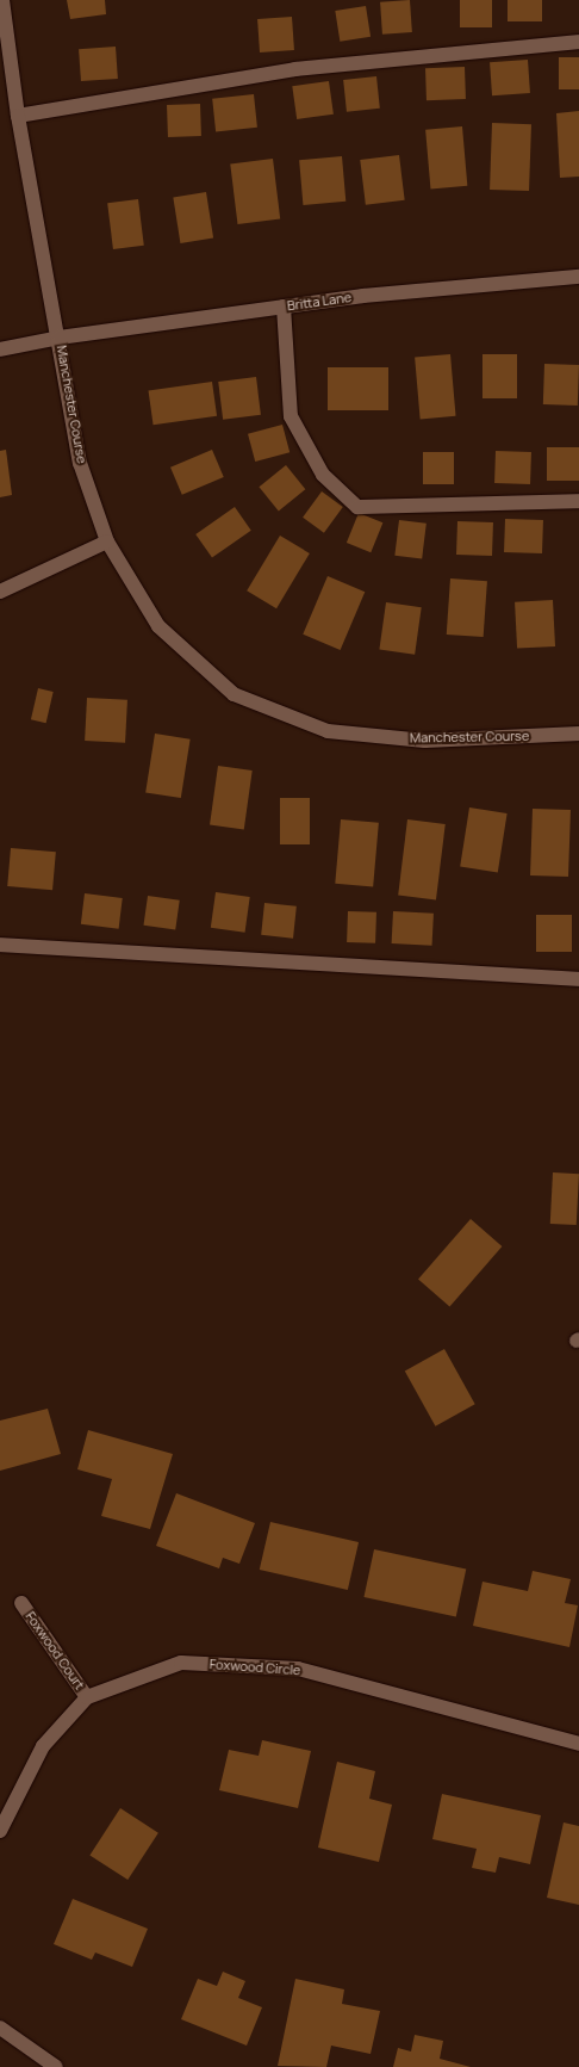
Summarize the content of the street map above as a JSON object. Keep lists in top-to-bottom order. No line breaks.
{"streets":{"street":["Britta Lane","Manchester Course","Foxwood Court","Foxwood Circle"]},"crossings":[["Britta Lane","Manchester Course"],["Foxwood Court","Foxwood Circle"]]}
